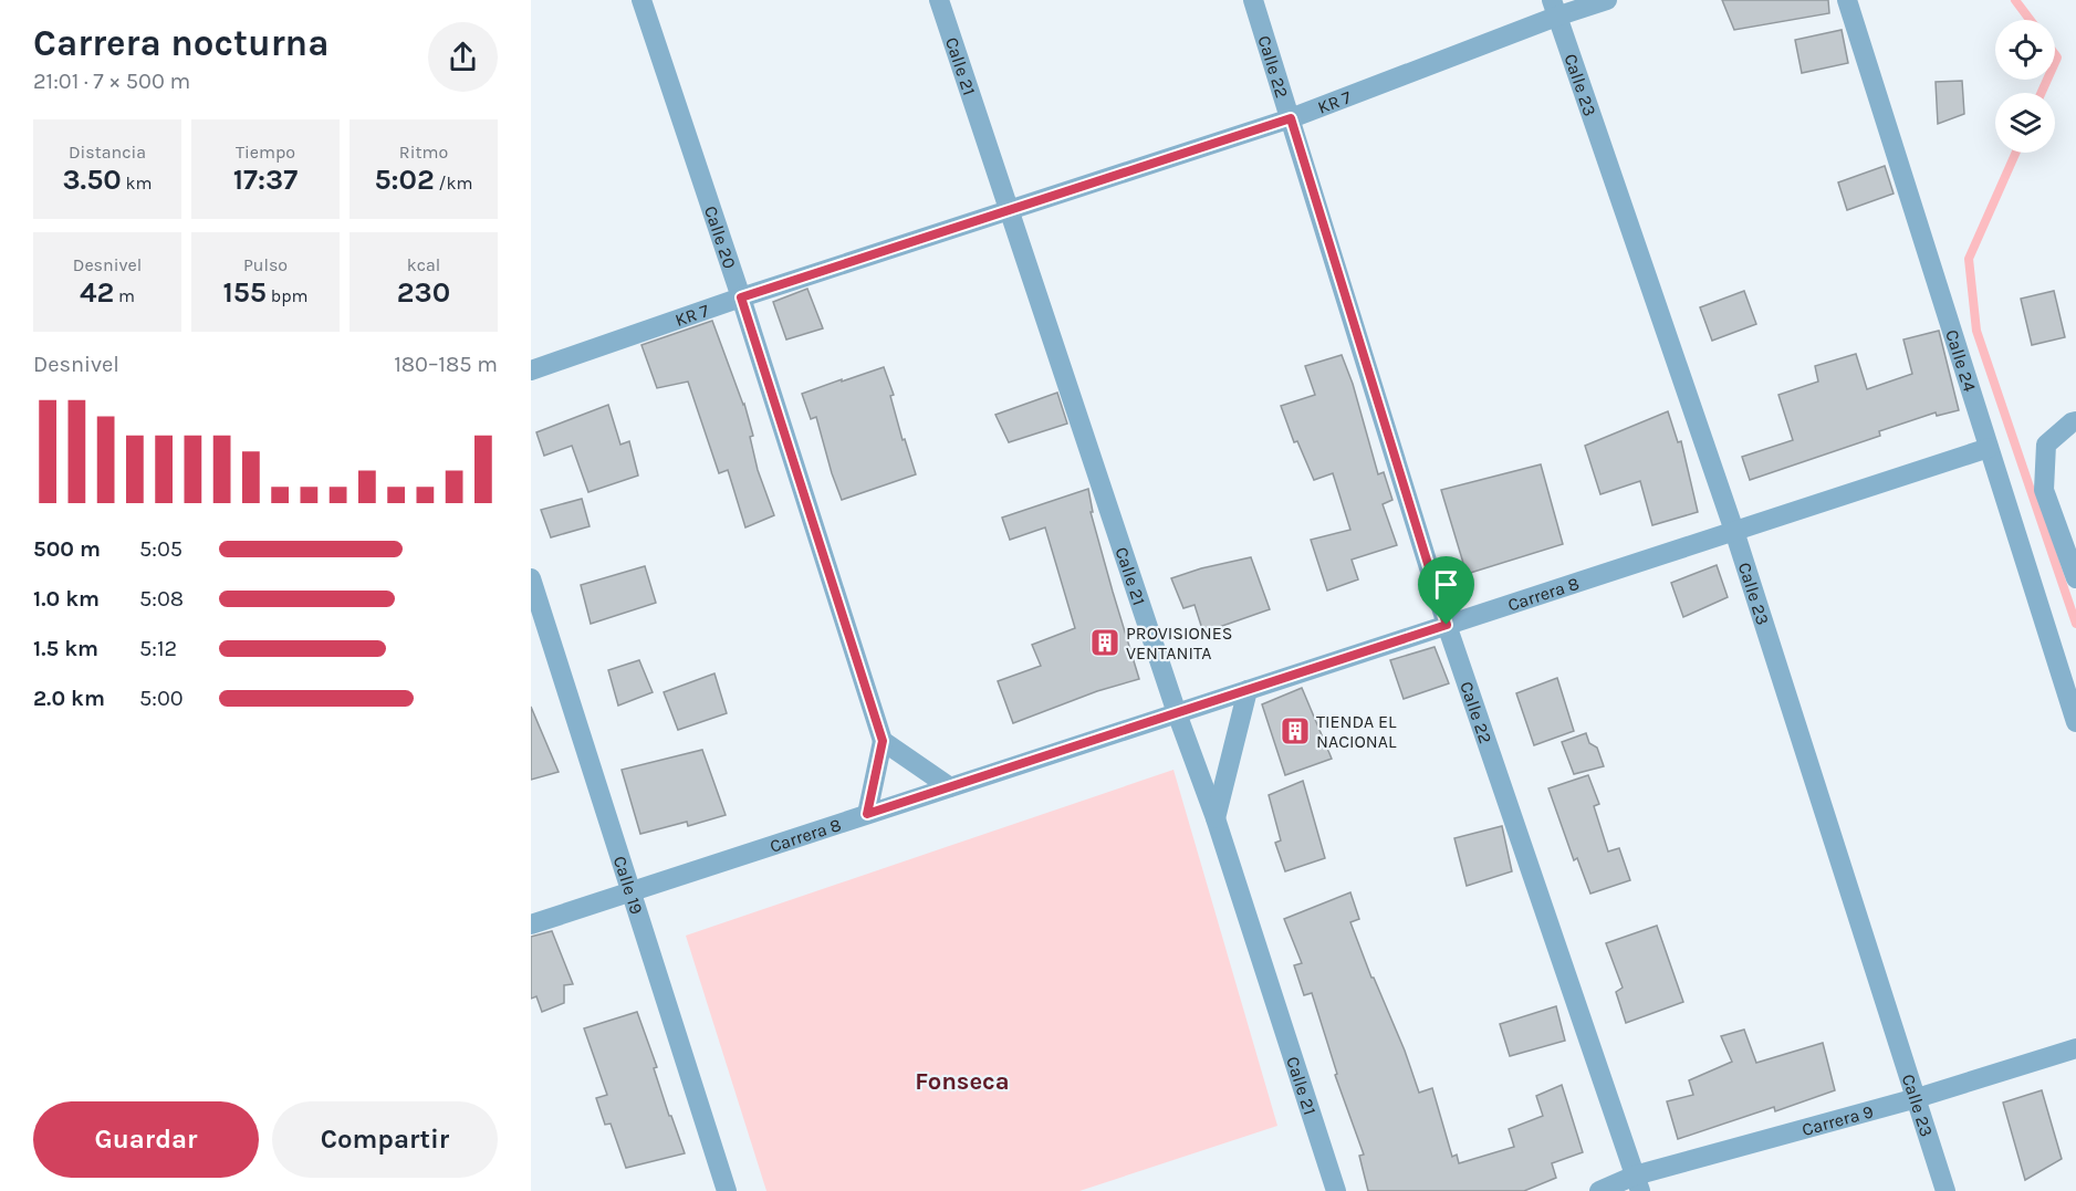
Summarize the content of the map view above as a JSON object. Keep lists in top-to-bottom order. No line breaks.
{"streets":{"street":["Calle 22","Calle 21","Calle 23","KR 7","Calle 20","Calle 24","Carrera 8","Calle 19","Carrera 9"]},"crossings":[["Calle 22","KR 7"],["Calle 22","Carrera 8"],["Calle 22","Carrera 9"],["Calle 21","KR 7"],["Calle 21","Carrera 8"],["Calle 23","KR 7"],["Calle 23","Carrera 8"],["Calle 23","Carrera 9"],["KR 7","Calle 20"],["Calle 20","Carrera 8"],["Calle 24","Carrera 8"],["Carrera 8","Calle 19"]],"districts":["Fonseca"],"places":{"building":["PROVISIONES VENTANITA","TIENDA EL NACIONAL"]},"page":{"heading":["Carrera nocturna","21:01 · 7 × 500 m"],"stats":[["Distancia","3.50 km"],["Tiempo","17:37"],["Ritmo","5:02 /km"],["Desnivel","42 m"],["Pulso","155 bpm"],["kcal","230"]],"chart":["Desnivel","180–185 m"],"list":[{"name":"500 m","note":"5:05"},{"name":"1.0 km","note":"5:08"},{"name":"1.5 km","note":"5:12"},{"name":"2.0 km","note":"5:00"}],"buttons":["Guardar","Compartir"]}}
